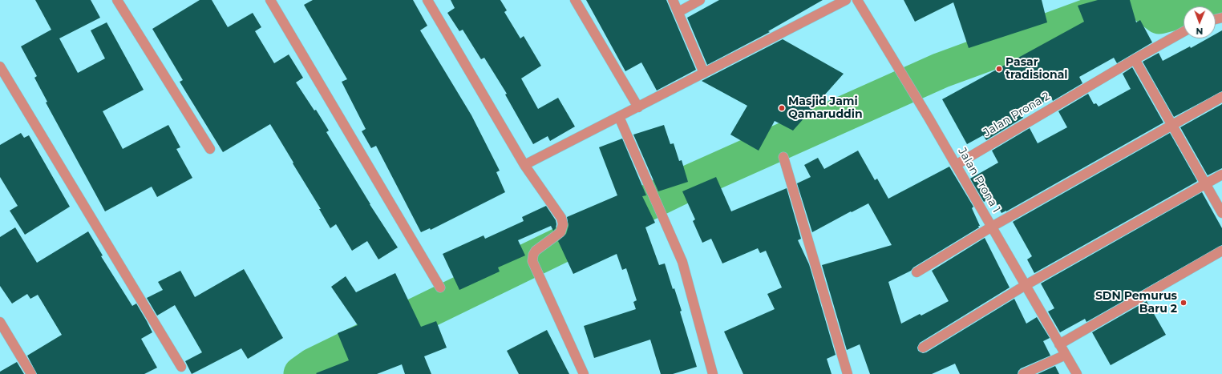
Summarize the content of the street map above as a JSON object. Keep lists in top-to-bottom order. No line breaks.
{"streets":{"street":["Jalan Prona 2","Jalan Prona 1"]},"crossings":[["Jalan Prona 2","Jalan Prona 1"]],"places":["Pasar tradisional","Masjid Jami Qamaruddin","SDN Pemurus Baru 2"],"north":"bottom"}
